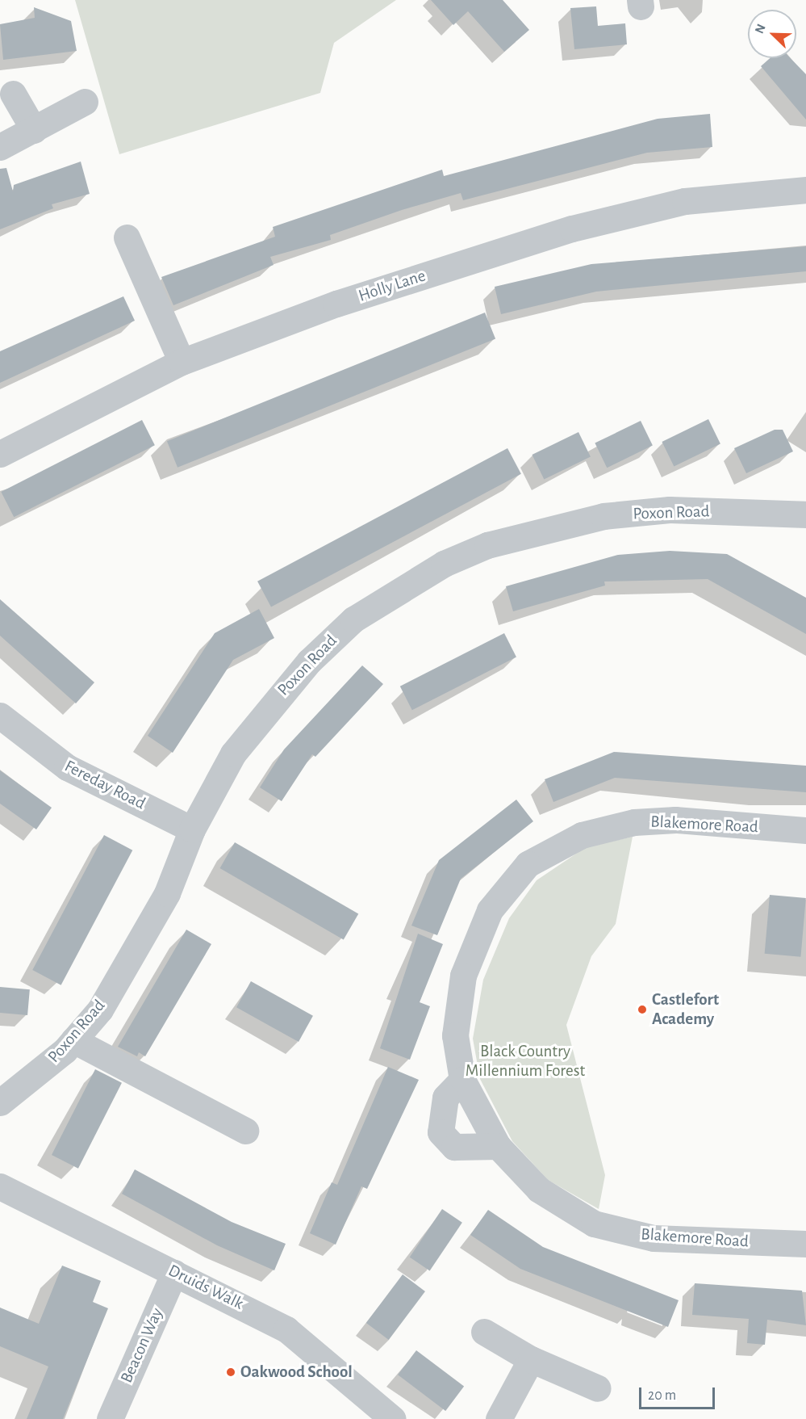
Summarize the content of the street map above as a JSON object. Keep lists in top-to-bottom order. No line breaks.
{"streets":{"street":["Holly Lane","Poxon Road","Fereday Road","Blakemore Road","Druids Walk","Beacon Way"]},"crossings":[["Poxon Road","Fereday Road"],["Druids Walk","Beacon Way"]],"parks":["Black Country Millennium Forest"],"places":["Castlefort Academy","Oakwood School"],"scale_bar":"20 m","north":"top left"}
